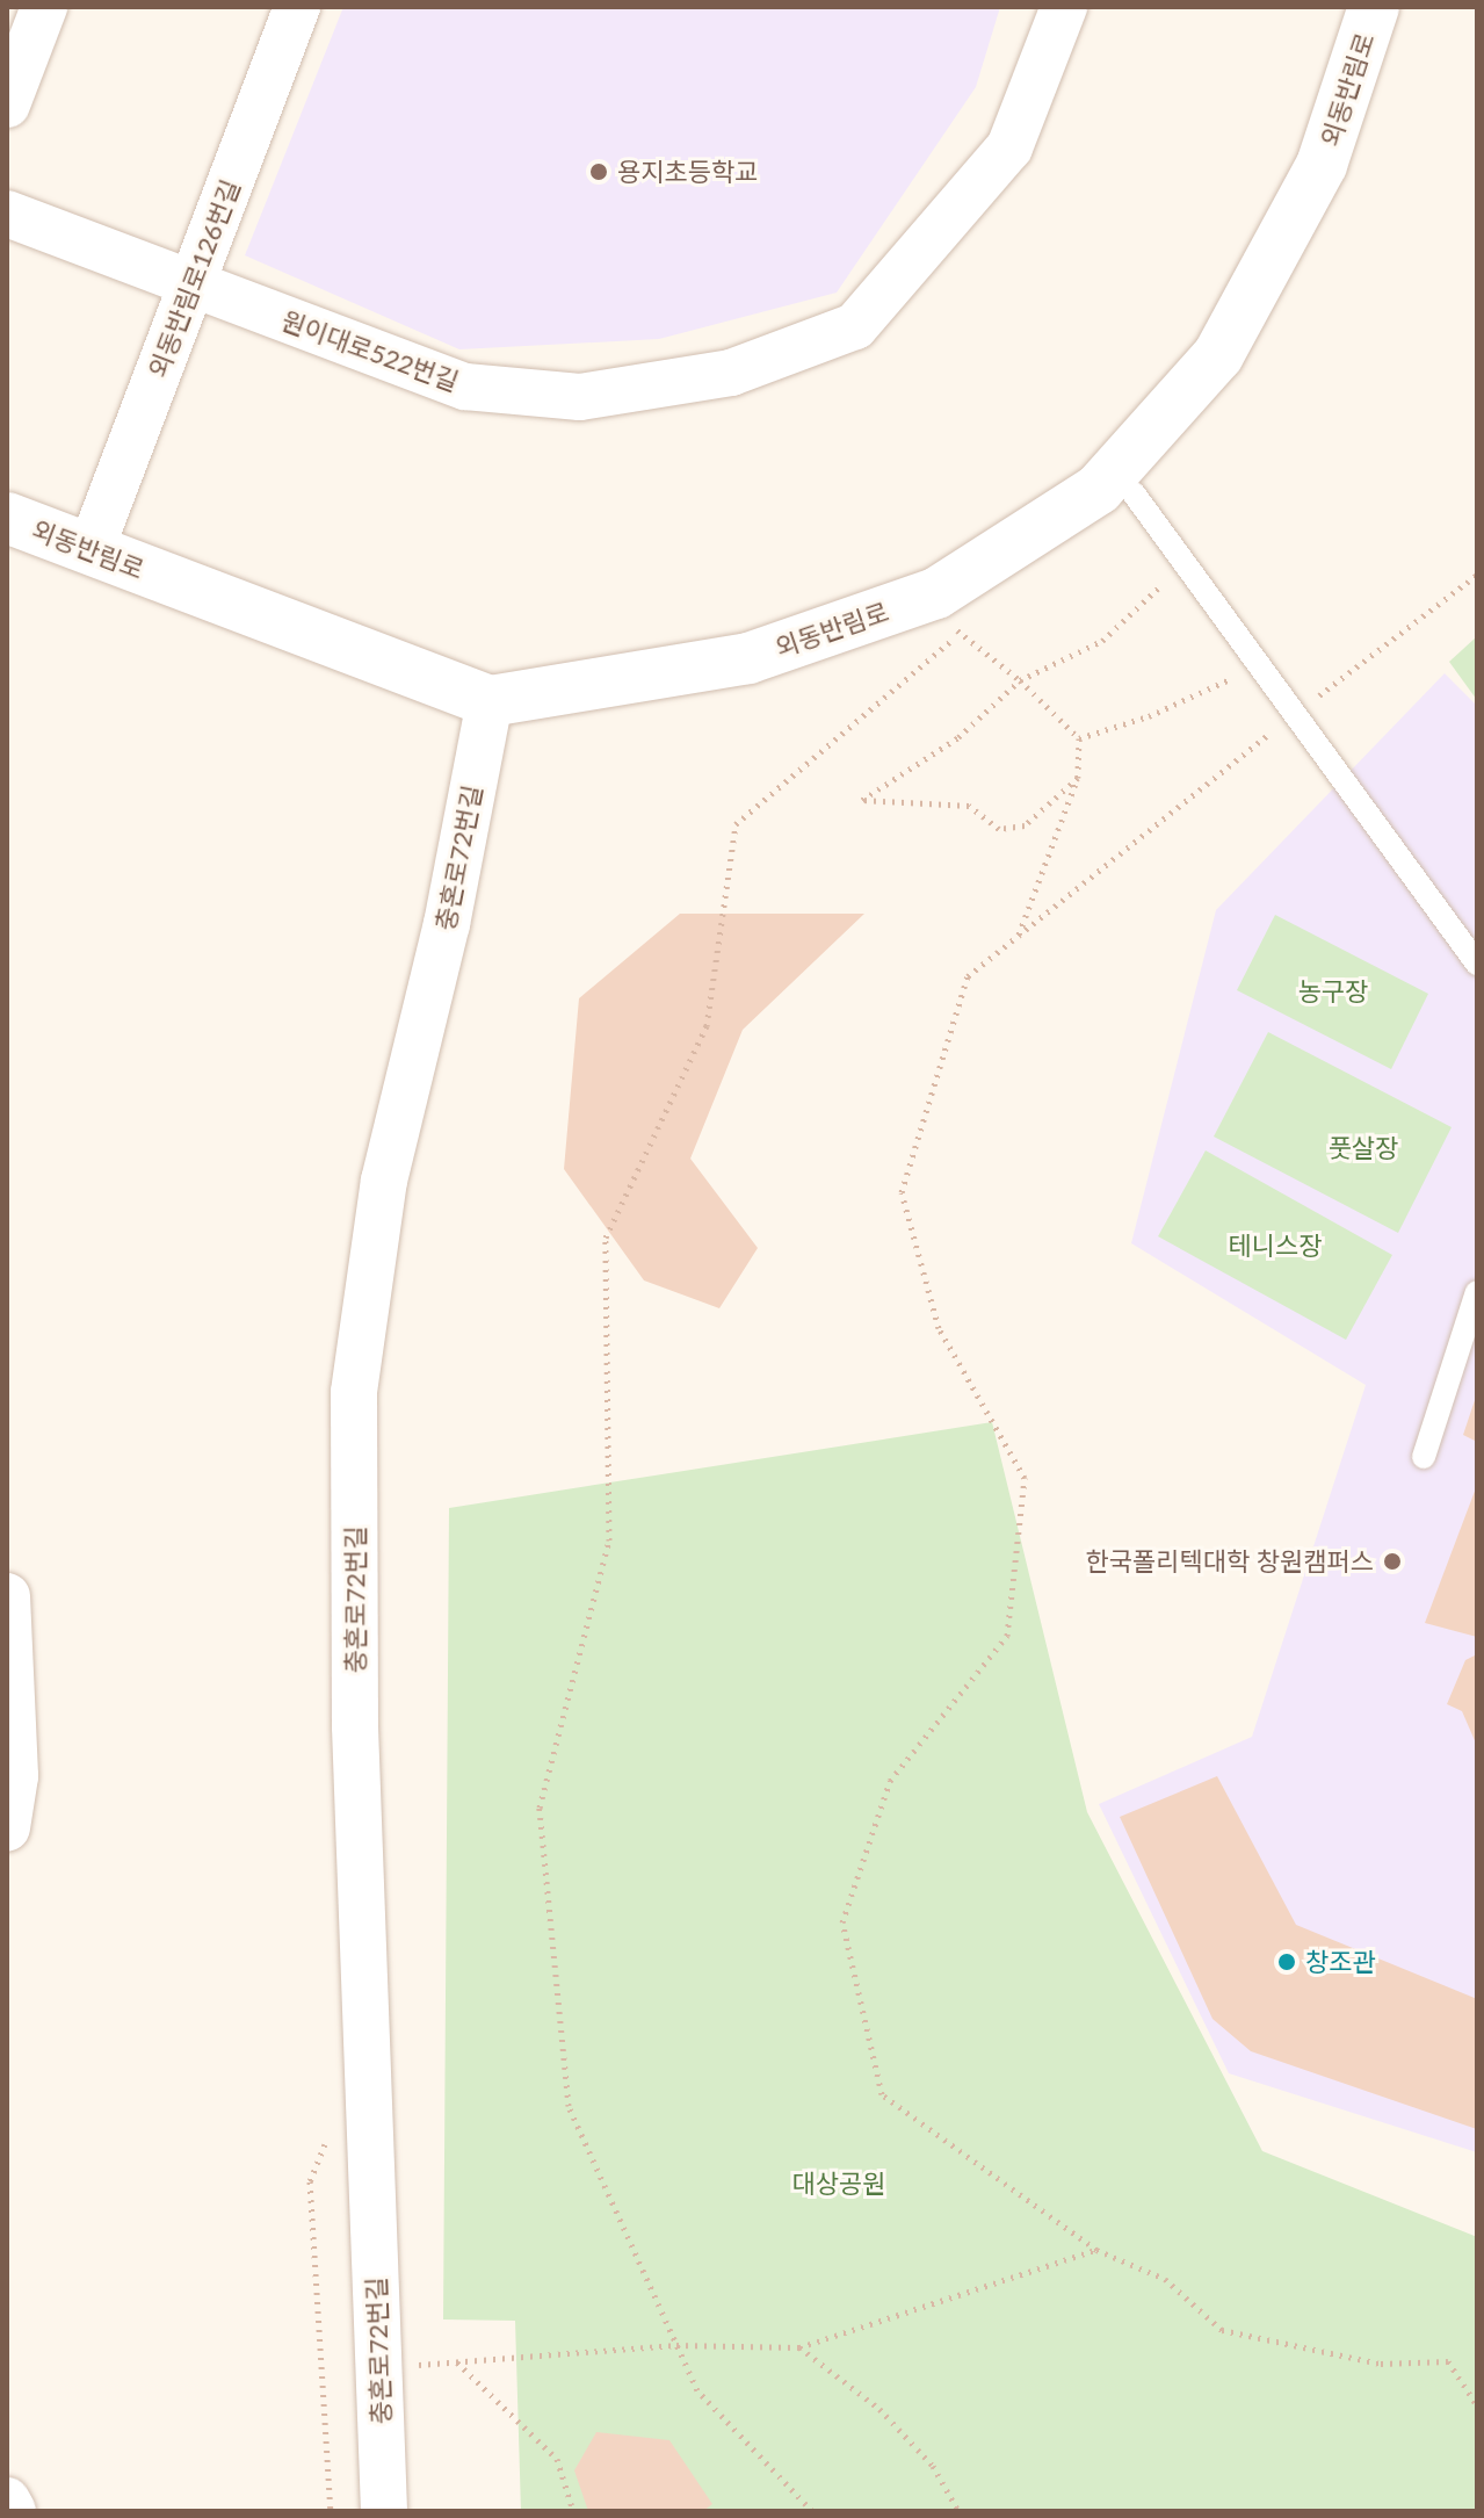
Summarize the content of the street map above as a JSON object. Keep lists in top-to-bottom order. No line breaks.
{"streets":{"main road":["외동반림로"],"street":["외동반림로126번길","원이대로522번길","충혼로72번길"]},"crossings":[["외동반림로","외동반림로126번길"],["외동반림로","충혼로72번길"],["외동반림로126번길","원이대로522번길"]],"parks":["농구장","풋살장","테니스장","대상공원"],"places":["용지초등학교","한국폴리텍대학 창원캠퍼스","창조관"]}
